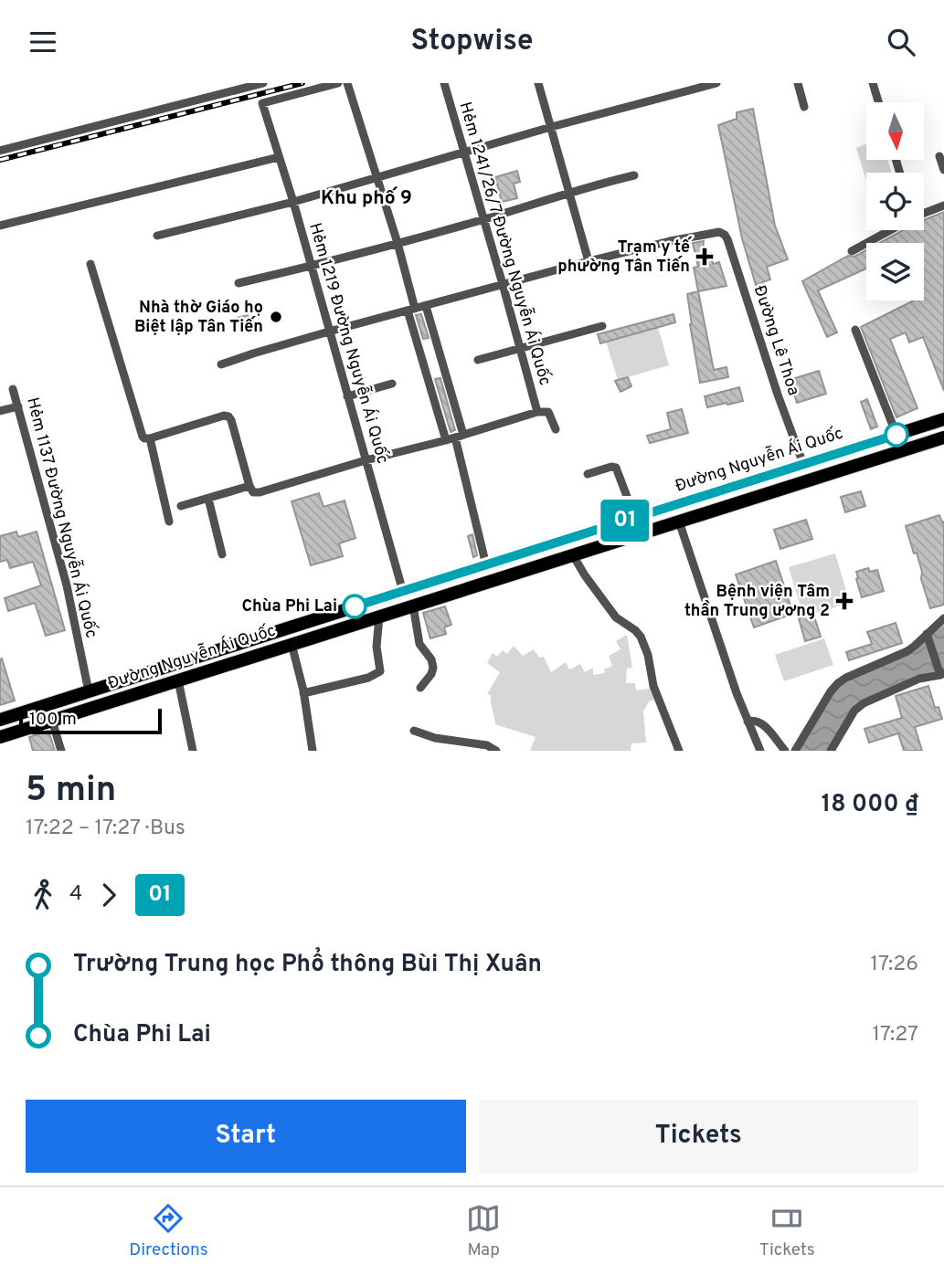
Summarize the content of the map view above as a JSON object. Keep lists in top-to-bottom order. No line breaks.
{"streets":{"main road":["Đường Nguyễn Ái Quốc"],"street":["Hẻm 1241/26/7 Đường Nguyễn Ái Quốc","Đường Lê Thoa","Hẻm 1219 Đường Nguyễn Ái Quốc","Hẻm 1137 Đường Nguyễn Ái Quốc"]},"crossings":[["Đường Lê Thoa","Đường Nguyễn Ái Quốc"],["Hẻm 1219 Đường Nguyễn Ái Quốc","Đường Nguyễn Ái Quốc"],["Đường Nguyễn Ái Quốc","Hẻm 1137 Đường Nguyễn Ái Quốc"]],"districts":["Khu phố 9"],"places":{"health":["Trạm y tế phường Tân Tiến","Bệnh viện Tâm thần Trung ương 2"],"other":["Nhà thờ Giáo họ Biệt lập Tân Tiến","Chùa Phi Lai"]},"lines":["bus line 01"],"scale_bar":"100 m","north":"bottom","page":{"header":"Stopwise","on_map":"01","scale":"100 m","heading":["5 min","17:22 – 17:27 · Bus","18 000 ₫"],"legs":["4","01"],"list":[{"name":"Trường Trung học Phổ thông Bùi Thị Xuân","value":"17:26"},{"name":"Chùa Phi Lai","value":"17:27"}],"buttons":["Start","Tickets"],"tabs":["Directions","Map","Tickets"]}}
